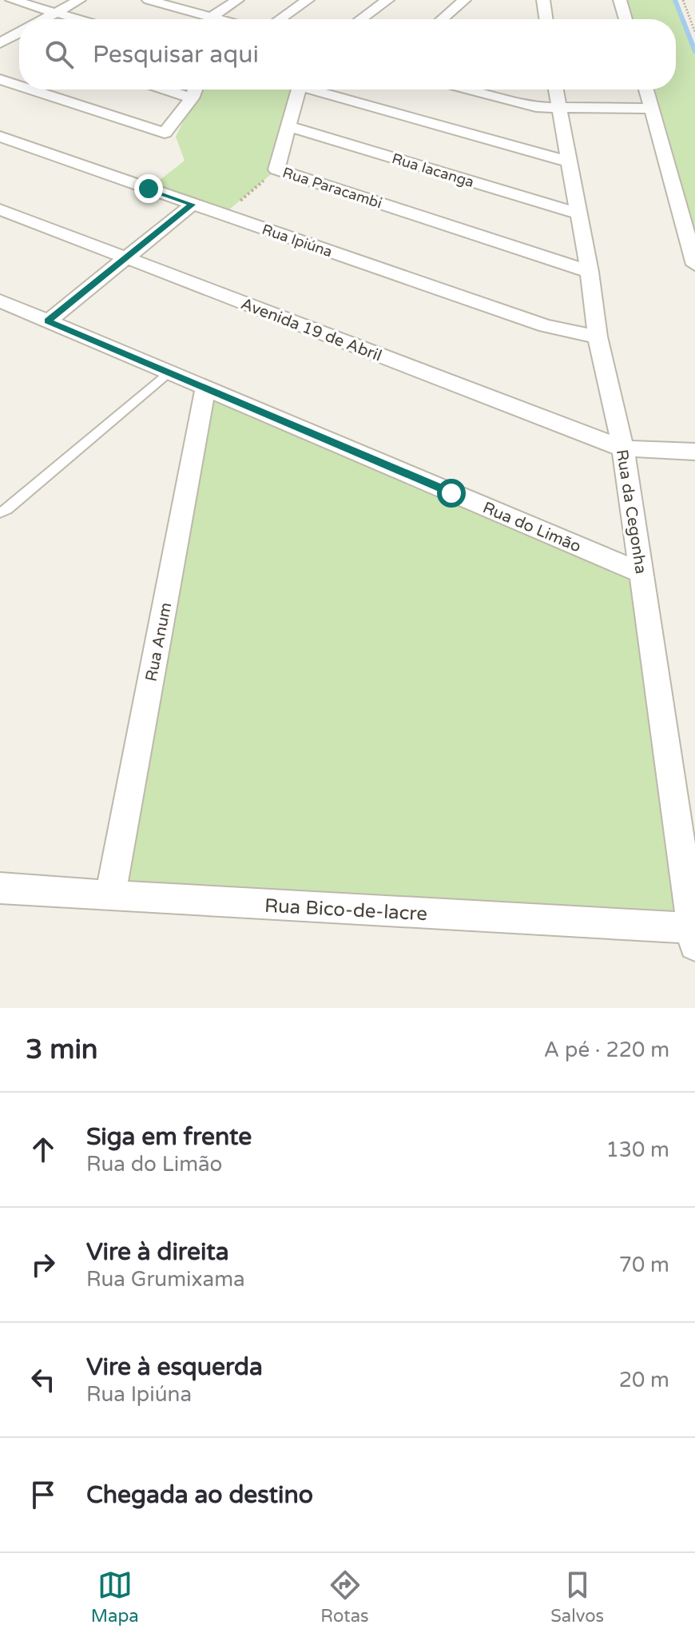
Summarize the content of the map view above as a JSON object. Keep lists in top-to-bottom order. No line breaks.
{"streets":{"street":["Rua Iacanga","Rua Paracambi","Rua Ipiúna","Avenida 19 de Abril","Rua da Cegonha","Rua do Limão","Rua Anum","Rua Bico-de-lacre"]},"crossings":[["Rua Iacanga","Rua Paracambi"],["Rua Iacanga","Rua da Cegonha"],["Rua Paracambi","Rua da Cegonha"],["Rua Ipiúna","Rua da Cegonha"],["Avenida 19 de Abril","Rua da Cegonha"],["Rua da Cegonha","Rua do Limão"],["Rua da Cegonha","Rua Bico-de-lacre"],["Rua do Limão","Rua Anum"],["Rua Anum","Rua Bico-de-lacre"]],"page":{"search":"Pesquisar aqui","heading":["3 min","A pé · 220 m"],"list":[["Siga em frente","Rua do Limão","130 m"],["Vire à direita","Rua Grumixama","70 m"],["Vire à esquerda","Rua Ipiúna","20 m"],"Chegada ao destino"],"nav":["Mapa","Rotas","Salvos"]}}
